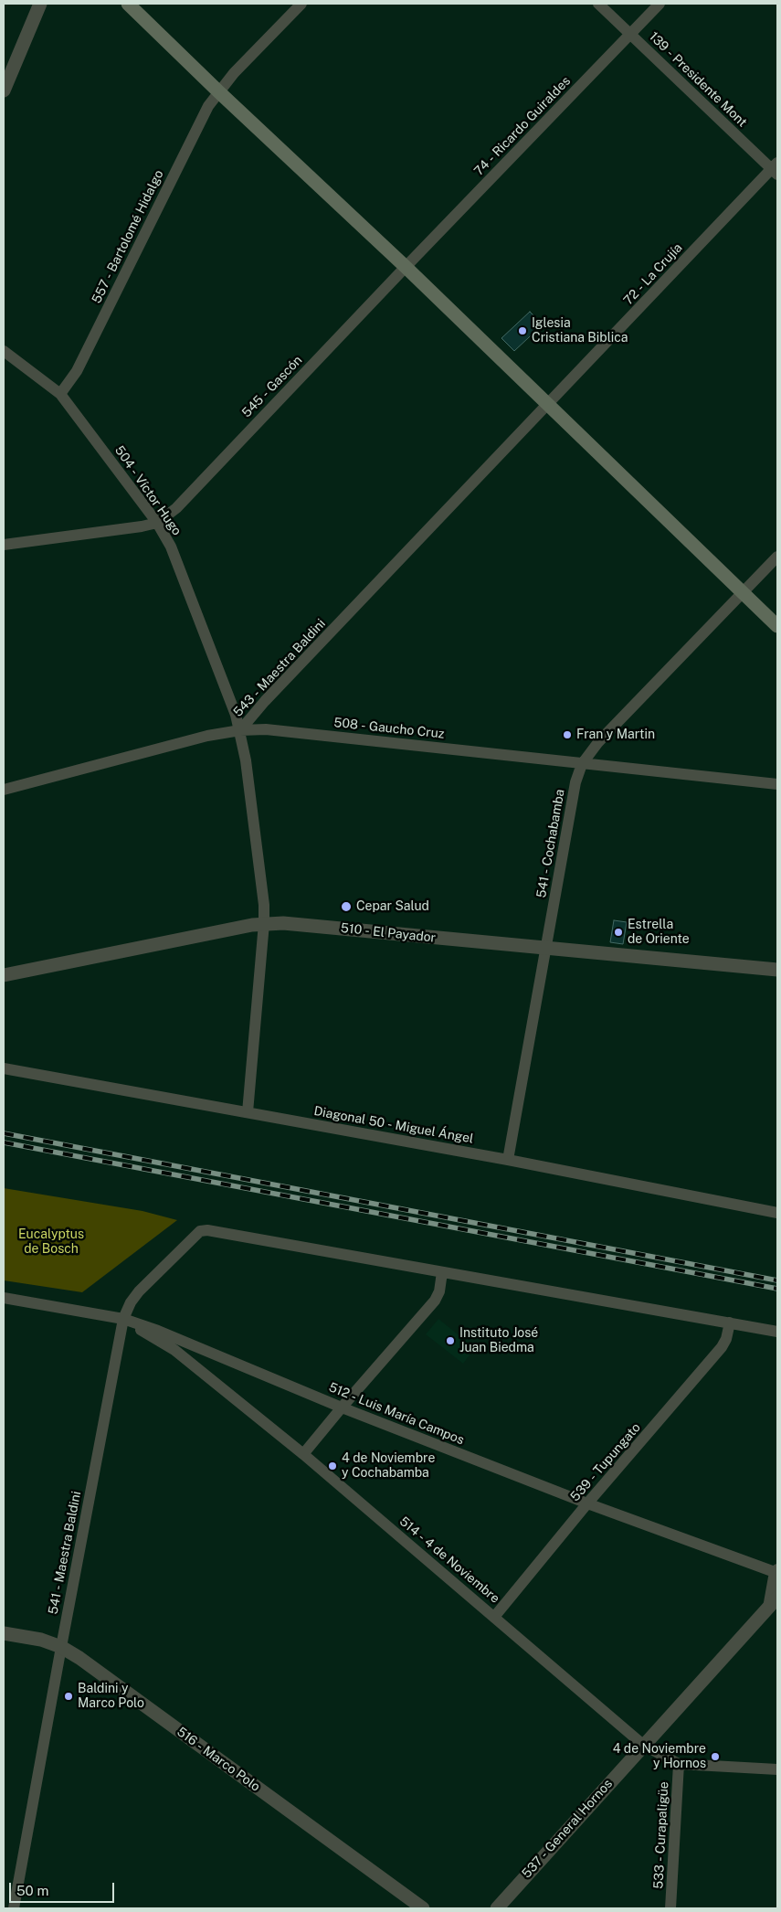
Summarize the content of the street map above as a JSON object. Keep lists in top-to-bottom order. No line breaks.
{"streets":{"street":["139 - Presidente Mont","74 - Ricardo Guiraldes","557 - Bartolomé Hidalgo","72 - La Crujía","545 - Gascón","504 - Víctor Hugo","543 - Maestra Baldini","508 - Gaucho Cruz","541 - Cochabamba","510 - El Payador","Diagonal 50 - Miguel Ángel","512 - Luis María Campos","539 - Tupungato","541 - Maestra Baldini","514 - 4 de Noviembre","516 - Marco Polo","537 - General Hornos","533 - Curapaligüe"]},"crossings":[["139 - Presidente Mont","74 - Ricardo Guiraldes"],["139 - Presidente Mont","72 - La Crujía"],["74 - Ricardo Guiraldes","545 - Gascón"],["557 - Bartolomé Hidalgo","504 - Víctor Hugo"],["72 - La Crujía","543 - Maestra Baldini"],["545 - Gascón","504 - Víctor Hugo"],["504 - Víctor Hugo","543 - Maestra Baldini"],["504 - Víctor Hugo","508 - Gaucho Cruz"],["543 - Maestra Baldini","508 - Gaucho Cruz"],["543 - Maestra Baldini","510 - El Payador"],["543 - Maestra Baldini","Diagonal 50 - Miguel Ángel"],["508 - Gaucho Cruz","541 - Cochabamba"],["541 - Cochabamba","510 - El Payador"],["541 - Cochabamba","Diagonal 50 - Miguel Ángel"],["512 - Luis María Campos","539 - Tupungato"],["512 - Luis María Campos","541 - Maestra Baldini"],["512 - Luis María Campos","514 - 4 de Noviembre"],["512 - Luis María Campos","537 - General Hornos"],["539 - Tupungato","514 - 4 de Noviembre"],["541 - Maestra Baldini","514 - 4 de Noviembre"],["541 - Maestra Baldini","516 - Marco Polo"],["514 - 4 de Noviembre","537 - General Hornos"],["514 - 4 de Noviembre","533 - Curapaligüe"]],"parks":["Eucalyptus de Bosch"],"places":["Iglesia Cristiana Biblica","Fran y Martin","Cepar Salud","Estrella de Oriente","Instituto José Juan Biedma","4 de Noviembre y Cochabamba","Baldini y Marco Polo","4 de Noviembre y Hornos"],"scale_bar":"50 m"}
